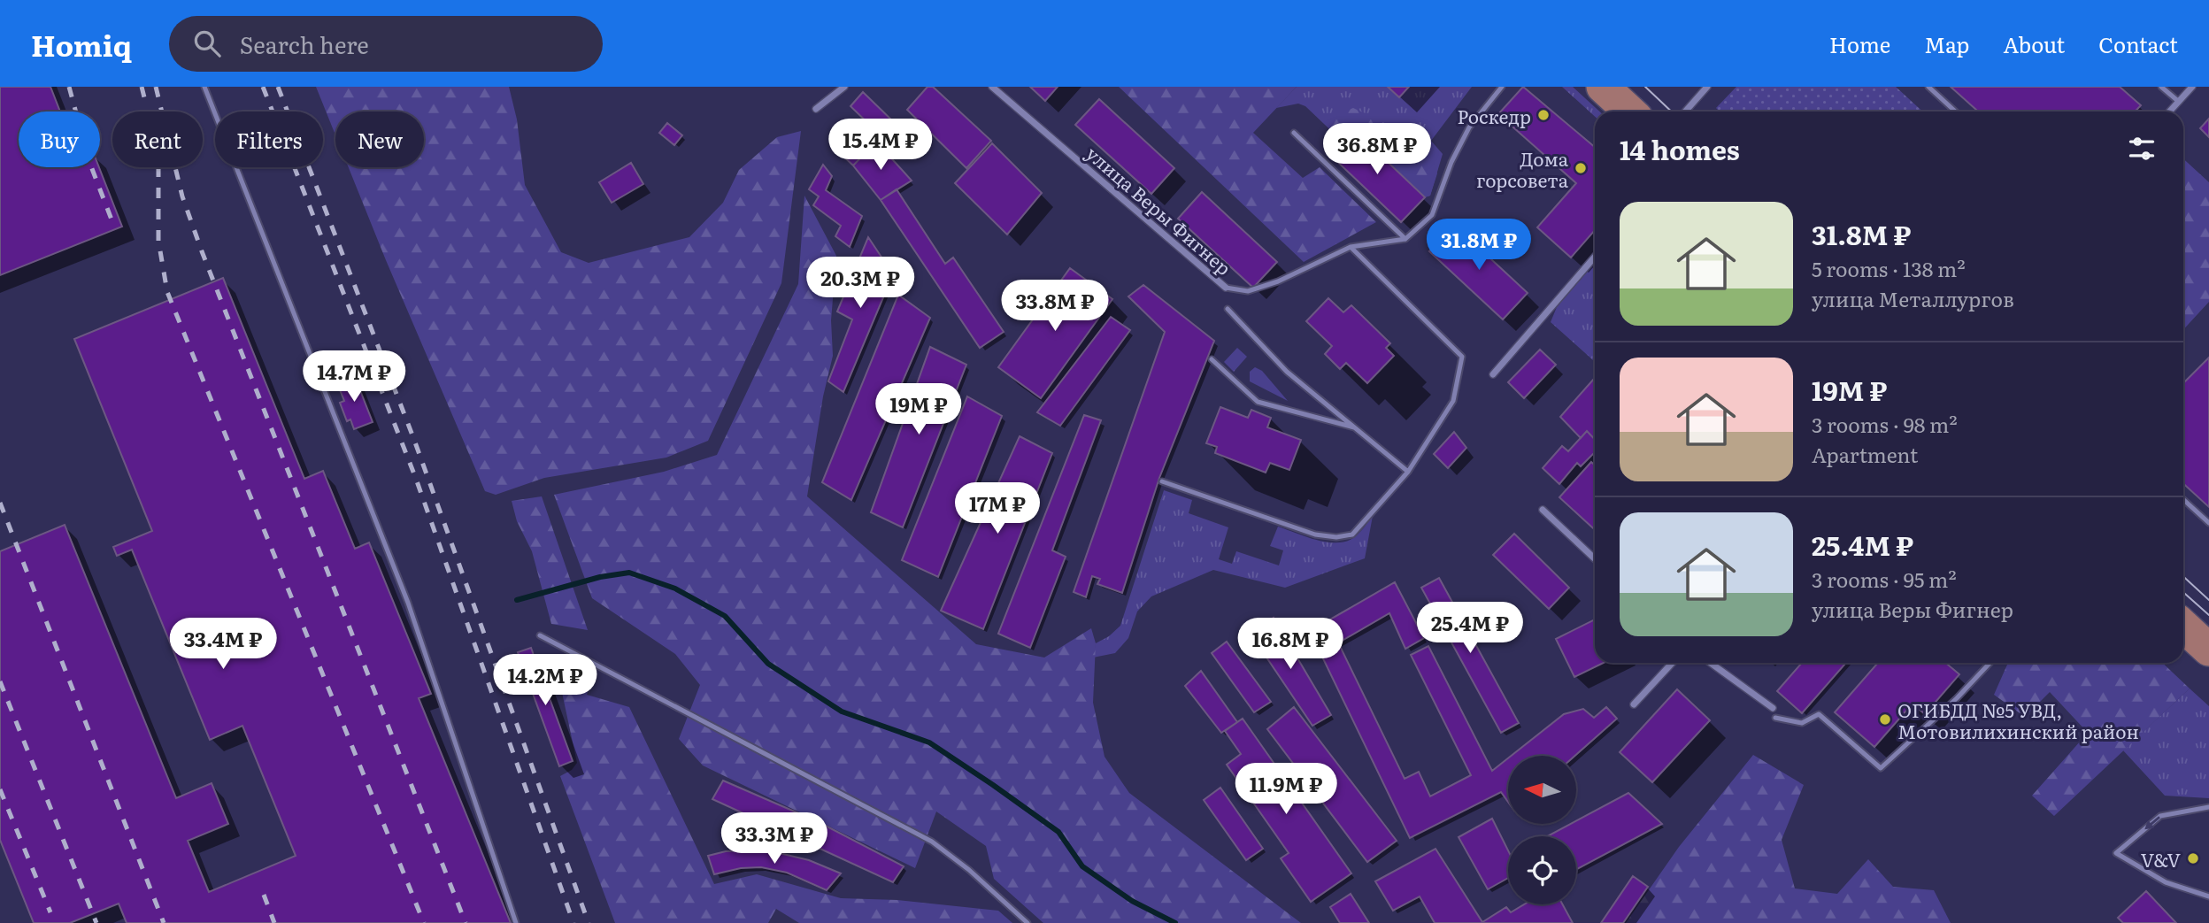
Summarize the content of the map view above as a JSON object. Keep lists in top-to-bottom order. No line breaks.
{"streets":{"street":["улица Веры Фигнер"]},"places":["Роскедр","Дома горсовета","ОГИБДД №5 УВД, Мотовилихинский район","V&V"],"north":"left","page":{"header":"Homiq","search":"Search here","nav":["Home","Map","About","Contact"],"chip":["Buy","Rent","Filters","New"],"heading":"14 homes","price":["15.4M ₽","36.8M ₽","31.8M ₽","20.3M ₽","33.8M ₽","14.7M ₽","19M ₽","17M ₽","25.4M ₽","33.4M ₽","16.8M ₽","14.2M ₽","11.9M ₽","33.3M ₽"],"list":[{"name":"31.8M ₽","note":"5 rooms · 138 m² · улица Металлургов"},{"name":"19M ₽","note":"3 rooms · 98 m² · Apartment"},{"name":"25.4M ₽","note":"3 rooms · 95 m² · улица Веры Фигнер"}]}}
